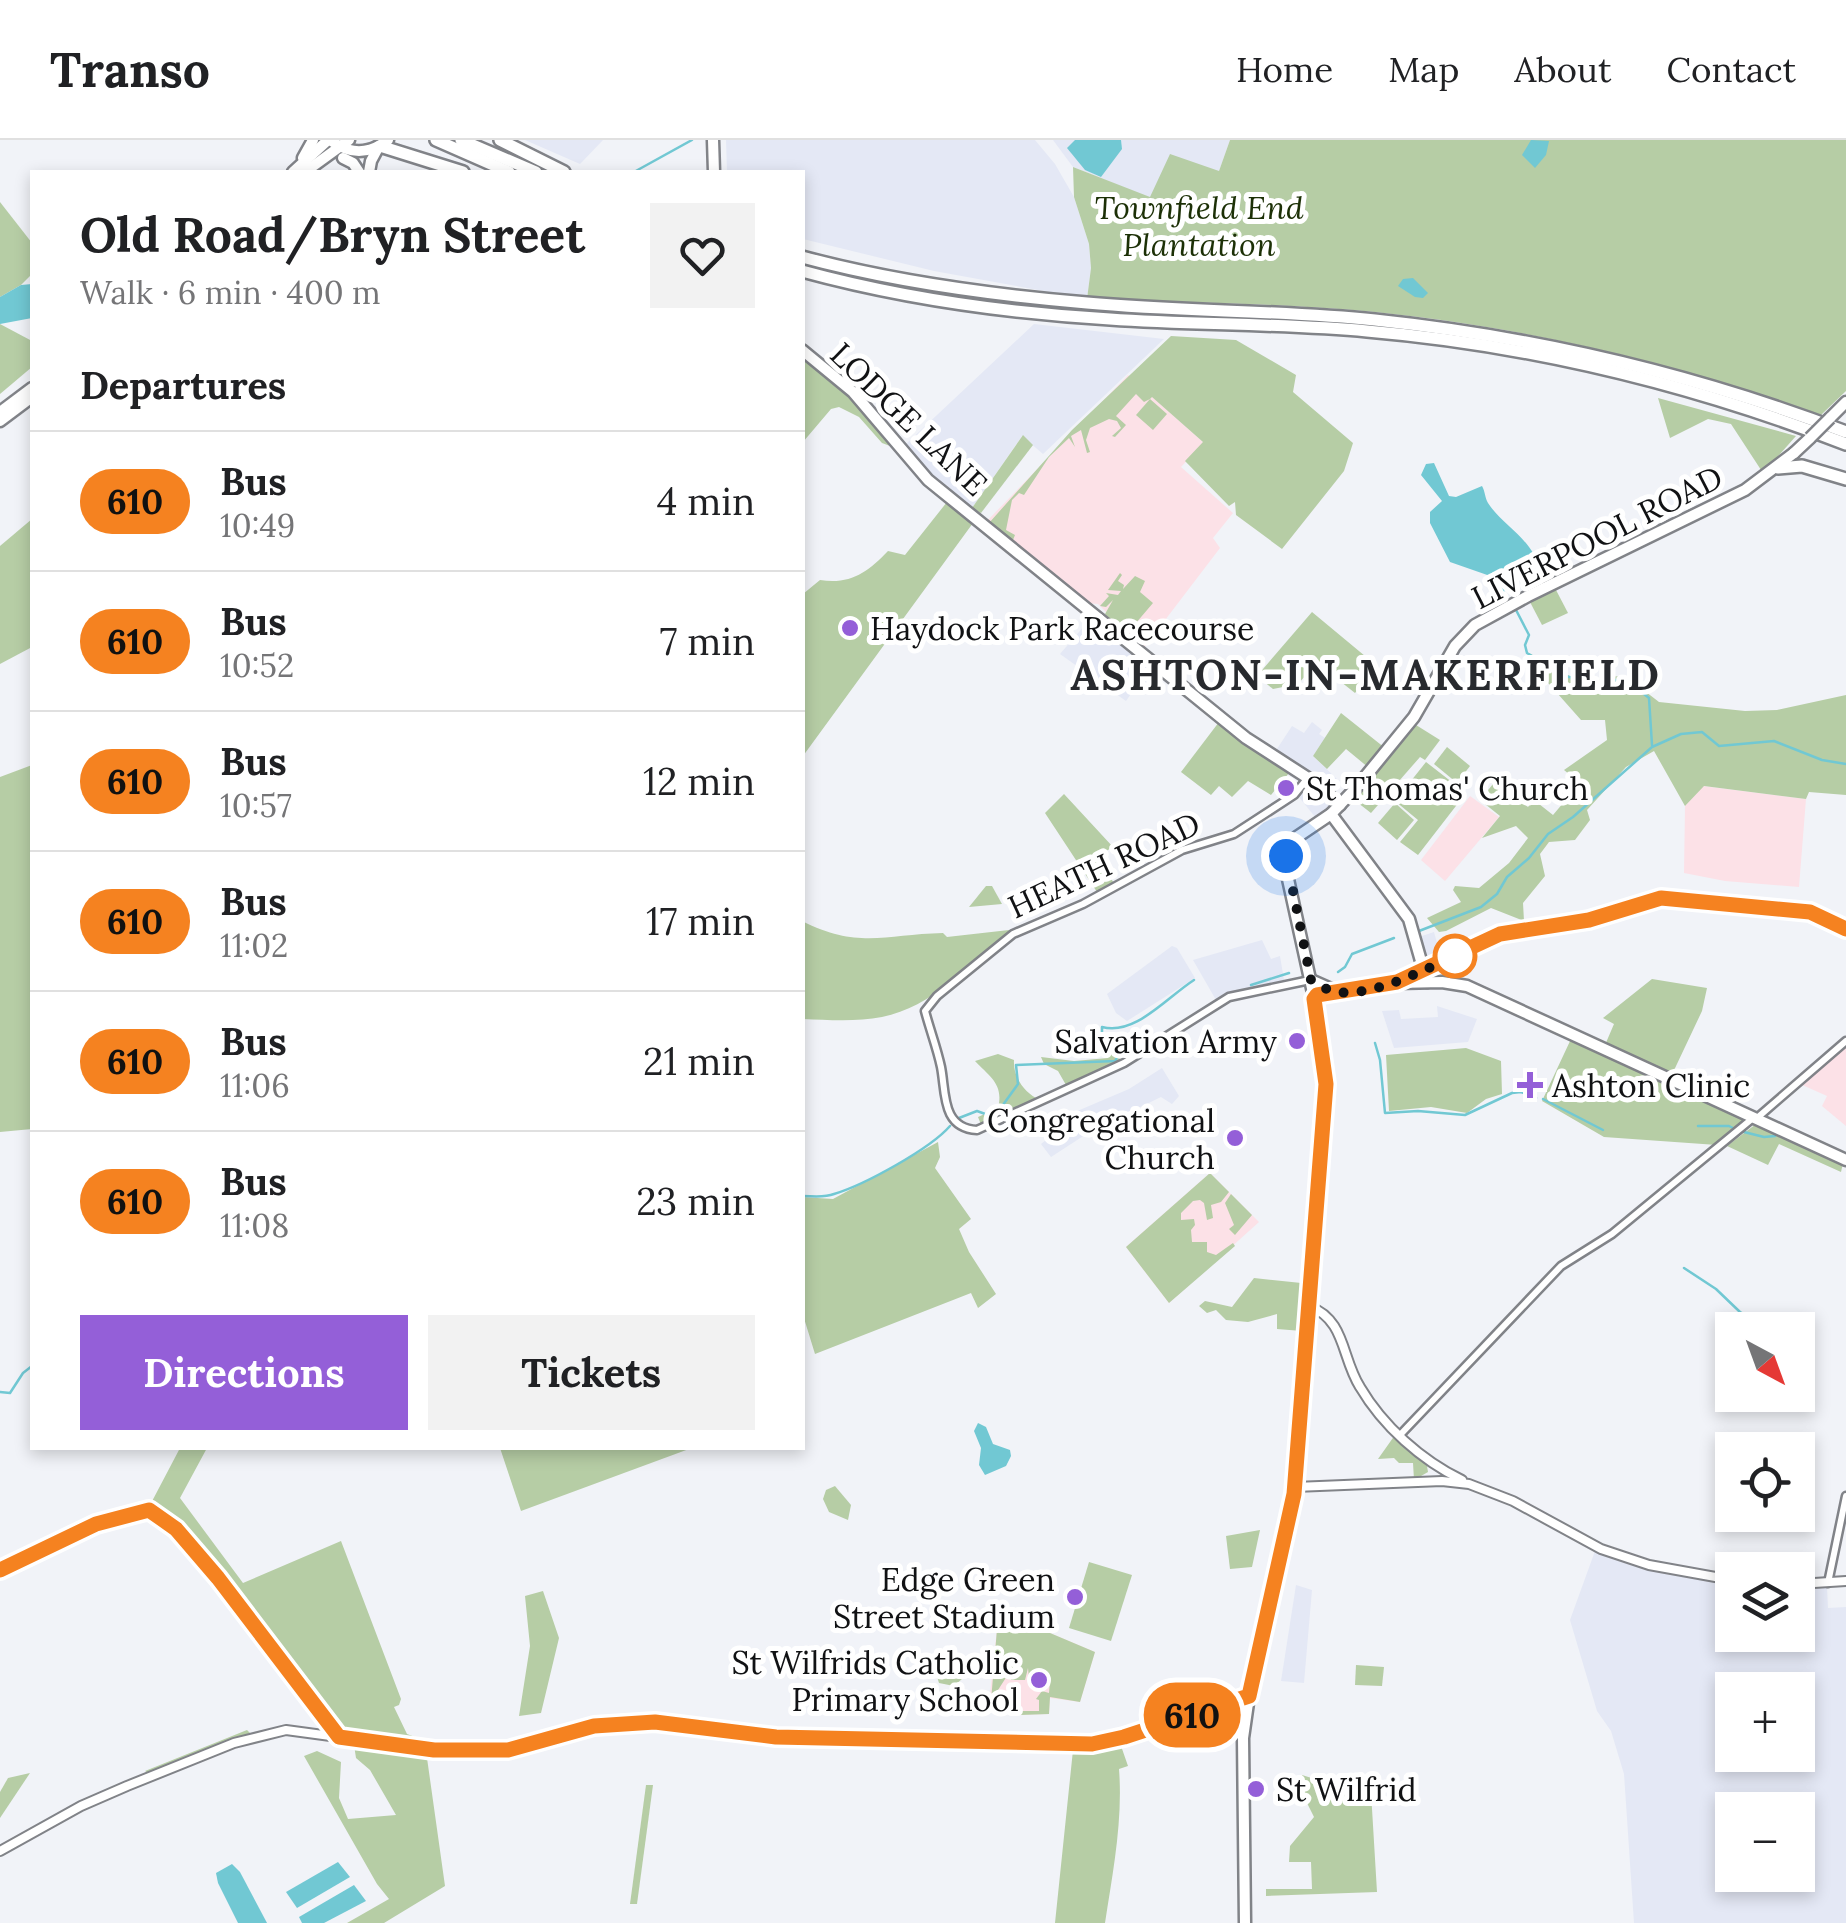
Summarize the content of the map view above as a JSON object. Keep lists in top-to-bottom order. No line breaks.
{"streets":{"main road":["LODGE LANE","LIVERPOOL ROAD"],"street":["HEATH ROAD"]},"crossings":[["LODGE LANE","LIVERPOOL ROAD"],["LODGE LANE","HEATH ROAD"],["LIVERPOOL ROAD","HEATH ROAD"]],"districts":["ASHTON-IN-MAKERFIELD"],"parks":["Townfield End Plantation"],"places":{"other":["Haydock Park Racecourse","St Thomas' Church","Salvation Army","Congregational Church","Edge Green Street Stadium","St Wilfrids Catholic Primary School","St Wilfrid"],"health":["Ashton Clinic"]},"lines":["bus line 610"],"north":"bottom right","page":{"header":"Transo","nav":["Home","Map","About","Contact"],"on_map":"610","heading":[["Old Road/Bryn Street","Walk · 6 min · 400 m"],"Departures"],"list":[{"mark":"610","name":"Bus","note":"10:49","value":"4 min"},{"mark":"610","name":"Bus","note":"10:52","value":"7 min"},{"mark":"610","name":"Bus","note":"10:57","value":"12 min"},{"mark":"610","name":"Bus","note":"11:02","value":"17 min"},{"mark":"610","name":"Bus","note":"11:06","value":"21 min"},{"mark":"610","name":"Bus","note":"11:08","value":"23 min"}],"buttons":["Directions","Tickets"],"map_buttons":["+","−"]}}
